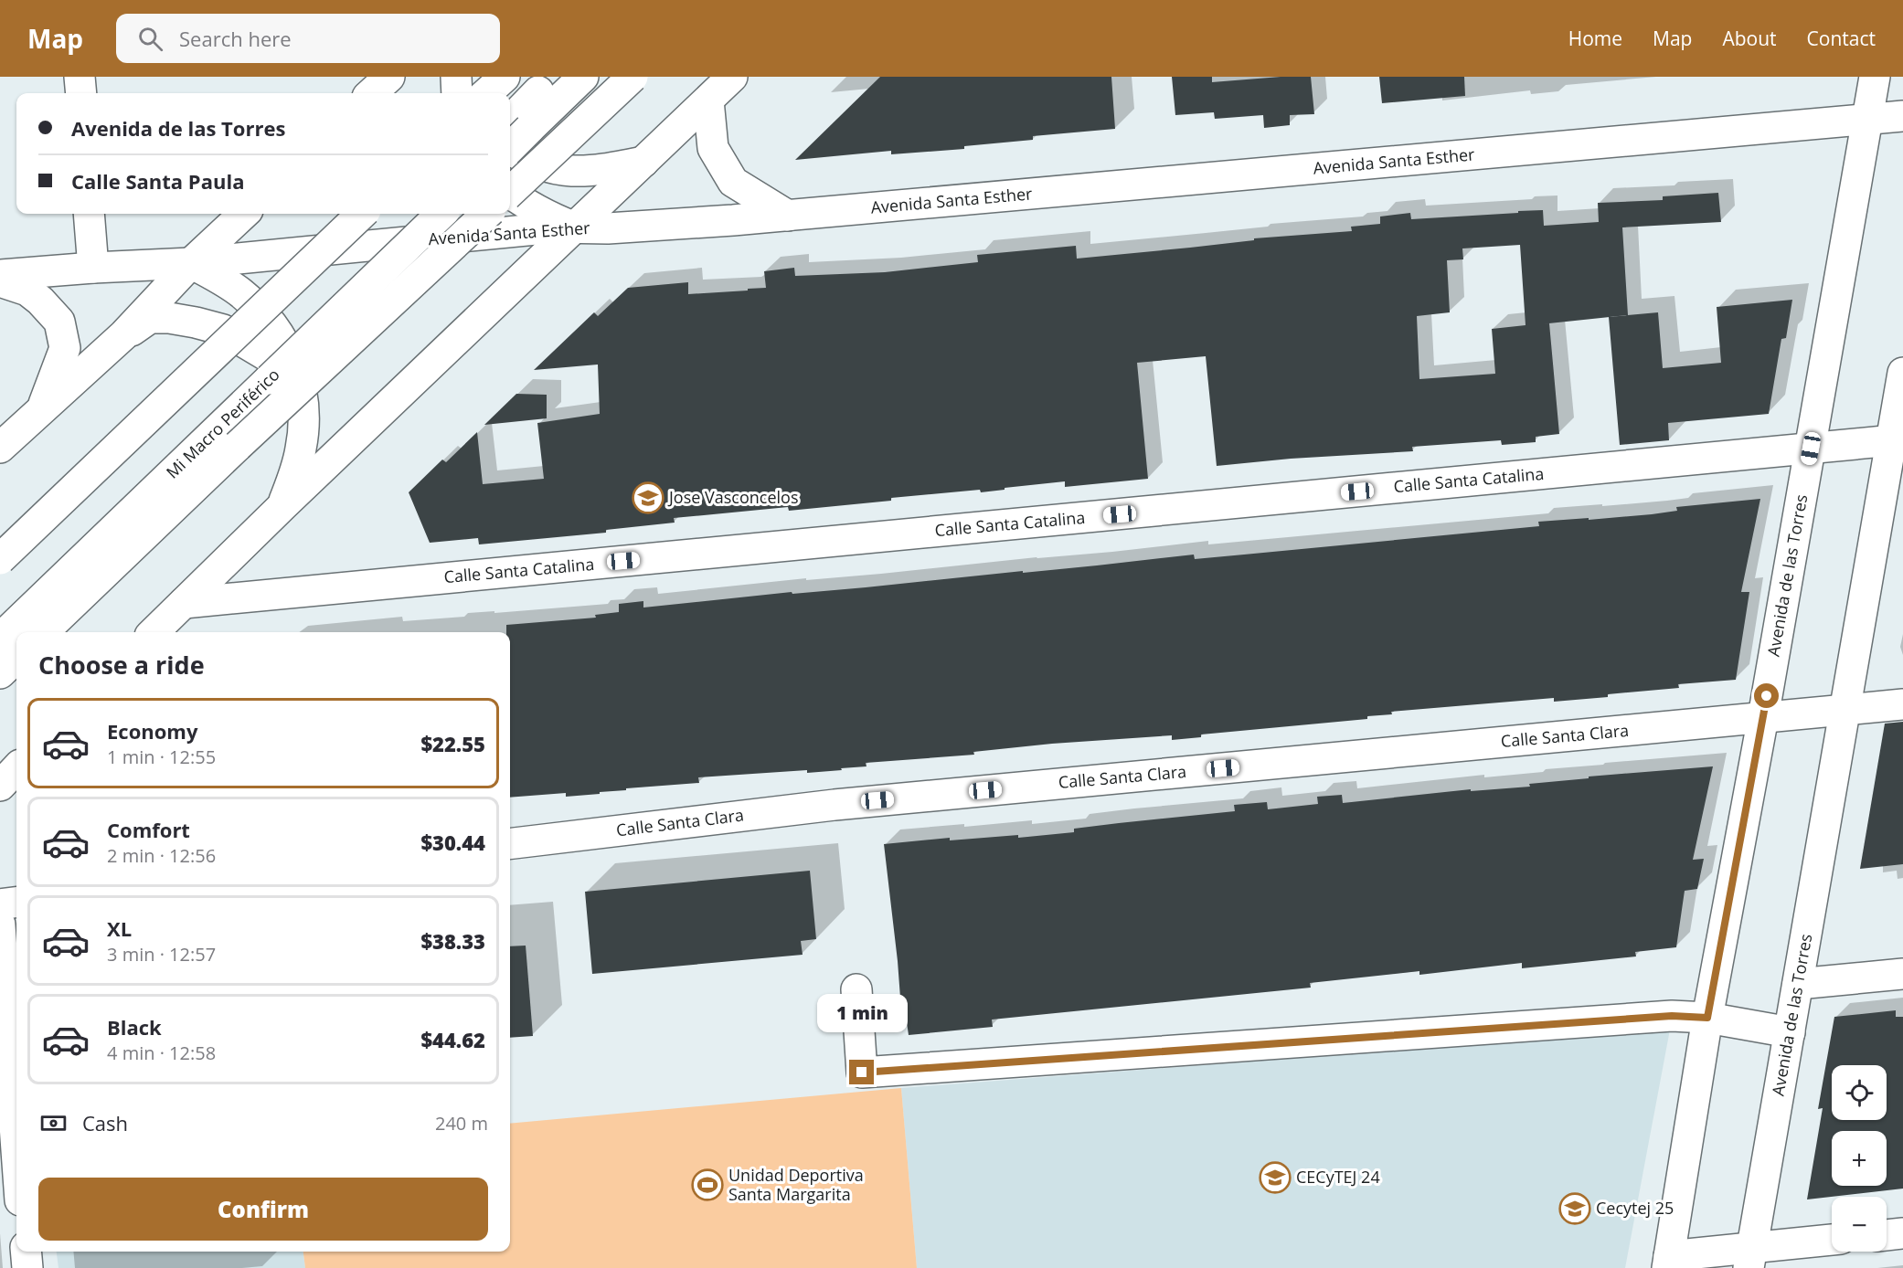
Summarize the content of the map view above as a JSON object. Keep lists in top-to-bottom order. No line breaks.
{"streets":{"main road":["Avenida Santa Esther","Mi Macro Periférico","Calle Santa Catalina","Avenida de las Torres","Calle Santa Clara"]},"crossings":[["Avenida Santa Esther","Avenida de las Torres"],["Calle Santa Catalina","Avenida de las Torres"],["Avenida de las Torres","Calle Santa Clara"]],"places":{"school or university":["Jose Vasconcelos","CECyTEJ 24","Cecytej 25"],"sports":["Unidad Deportiva Santa Margarita"]},"page":{"header":"Map","search":"Search here","nav":["Home","Map","About","Contact"],"banner":["Avenida de las Torres","Calle Santa Paula"],"heading":"Choose a ride","list":[{"name":"Economy","note":"1 min · 12:55","value":"$22.55"},{"name":"Comfort","note":"2 min · 12:56","value":"$30.44"},{"name":"XL","note":"3 min · 12:57","value":"$38.33"},{"name":"Black","note":"4 min · 12:58","value":"$44.62"}],"bubble":"1 min","map_buttons":["+","−"],"pay":["Cash","240 m"],"buttons":"Confirm"}}
